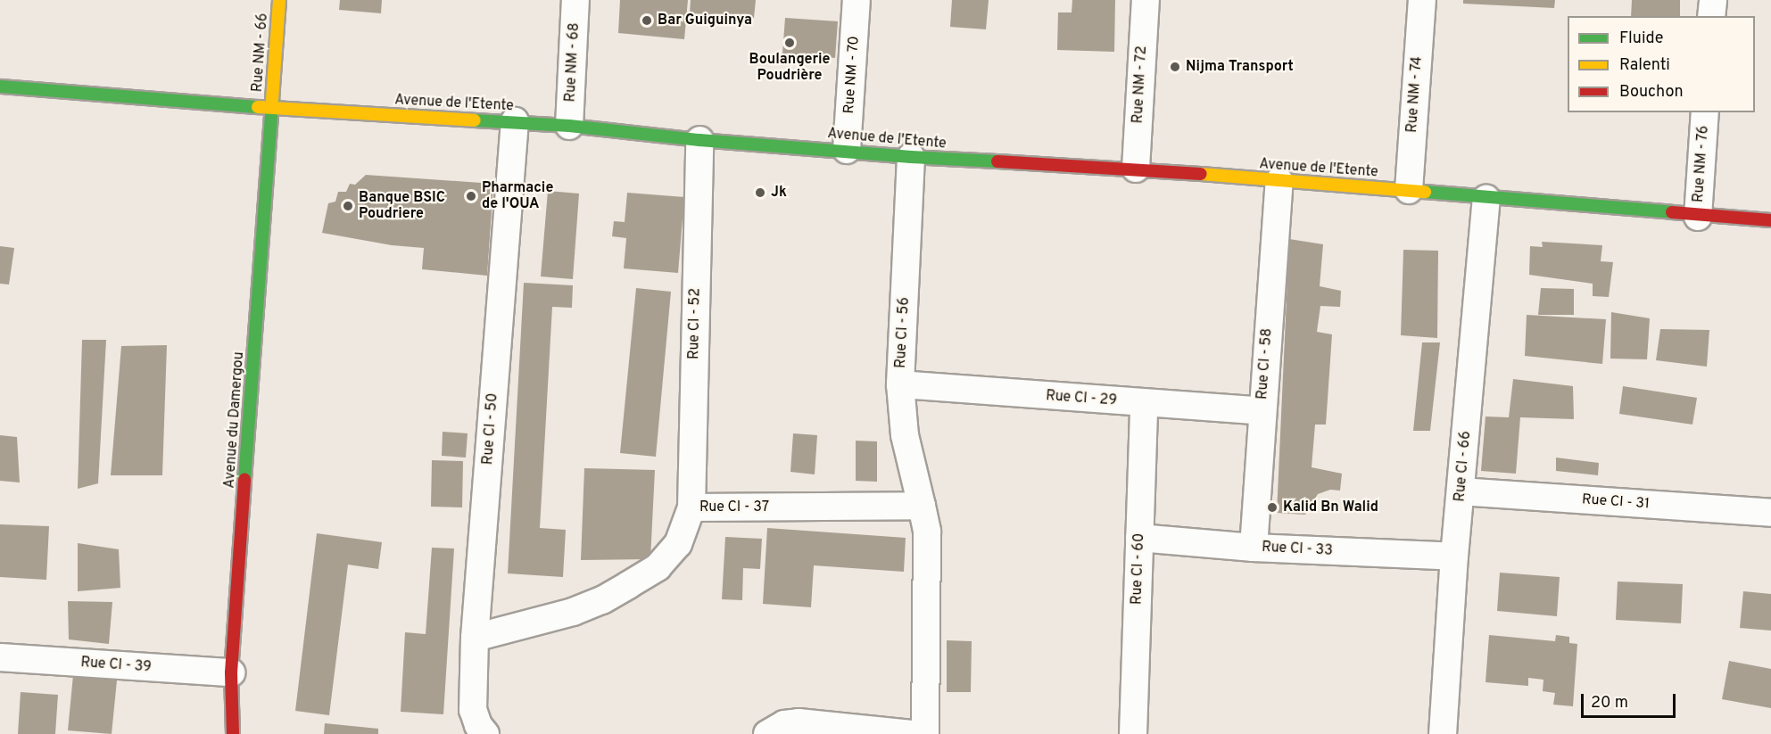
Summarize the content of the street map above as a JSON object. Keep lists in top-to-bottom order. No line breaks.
{"streets":{"main road":["Rue NM - 66","Avenue de l'Etente","Avenue du Damergou"],"street":["Rue NM - 68","Rue NM - 70","Rue NM - 72","Rue NM - 74","Rue NM - 76","Rue CI - 52","Rue CI - 56","Rue CI - 58","Rue CI - 29","Rue CI - 50","Rue CI - 66","Rue CI - 31","Rue CI - 37","Rue CI - 33","Rue CI - 60","Rue CI - 39"]},"crossings":[["Rue NM - 66","Avenue de l'Etente"],["Rue NM - 66","Avenue du Damergou"],["Rue NM - 68","Avenue de l'Etente"],["Rue NM - 70","Avenue de l'Etente"],["Rue NM - 72","Avenue de l'Etente"],["Rue NM - 74","Avenue de l'Etente"],["Avenue de l'Etente","Rue NM - 76"],["Avenue de l'Etente","Rue CI - 52"],["Avenue de l'Etente","Rue CI - 56"],["Avenue de l'Etente","Rue CI - 58"],["Avenue de l'Etente","Avenue du Damergou"],["Avenue de l'Etente","Rue CI - 50"],["Avenue de l'Etente","Rue CI - 66"],["Rue CI - 52","Rue CI - 37"],["Rue CI - 56","Rue CI - 29"],["Rue CI - 56","Rue CI - 37"],["Rue CI - 58","Rue CI - 29"],["Rue CI - 58","Rue CI - 33"],["Rue CI - 29","Rue CI - 60"],["Avenue du Damergou","Rue CI - 39"],["Rue CI - 50","Rue CI - 37"],["Rue CI - 66","Rue CI - 31"],["Rue CI - 66","Rue CI - 33"],["Rue CI - 33","Rue CI - 60"]],"places":["Bar Guiguinya","Boulangerie Poudrière","Nijma Transport","Jk","Pharmacie de l'OUA","Banque BSIC Poudriere","Kalid Bn Walid"],"legend":["Fluide","Ralenti","Bouchon"],"scale_bar":"20 m"}
